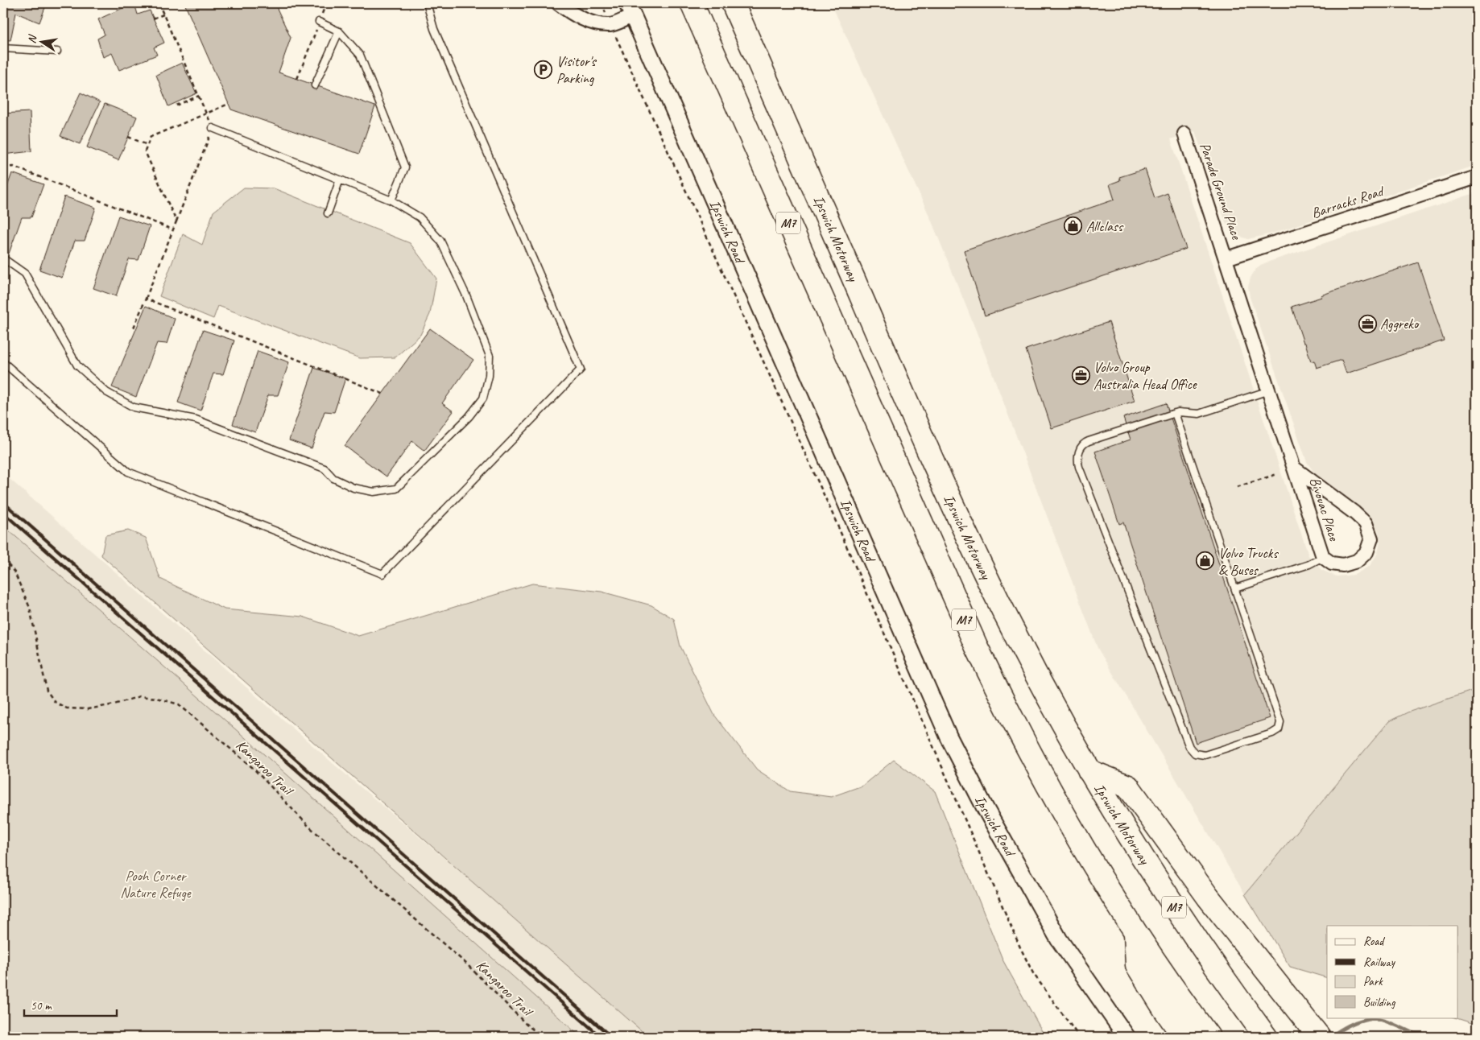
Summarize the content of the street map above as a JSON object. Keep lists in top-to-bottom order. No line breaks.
{"streets":{"highway":["M7","Ipswich Motorway"],"street":["Parade Ground Place","Barracks Road","Ipswich Road","Bivouac Place"],"path":["Kangaroo Trail"]},"crossings":[["Parade Ground Place","Barracks Road"],["Parade Ground Place","Bivouac Place"],["Barracks Road","Bivouac Place"]],"parks":["Pooh Corner Nature Refuge"],"places":{"parking":["Visitor's Parking"],"shop":["Allclass","Volvo Trucks & Buses"],"office":["Aggreko","Volvo Group Australia Head Office"]},"legend":["Road","Railway","Park","Building"],"scale_bar":"50 m","north":"left"}
